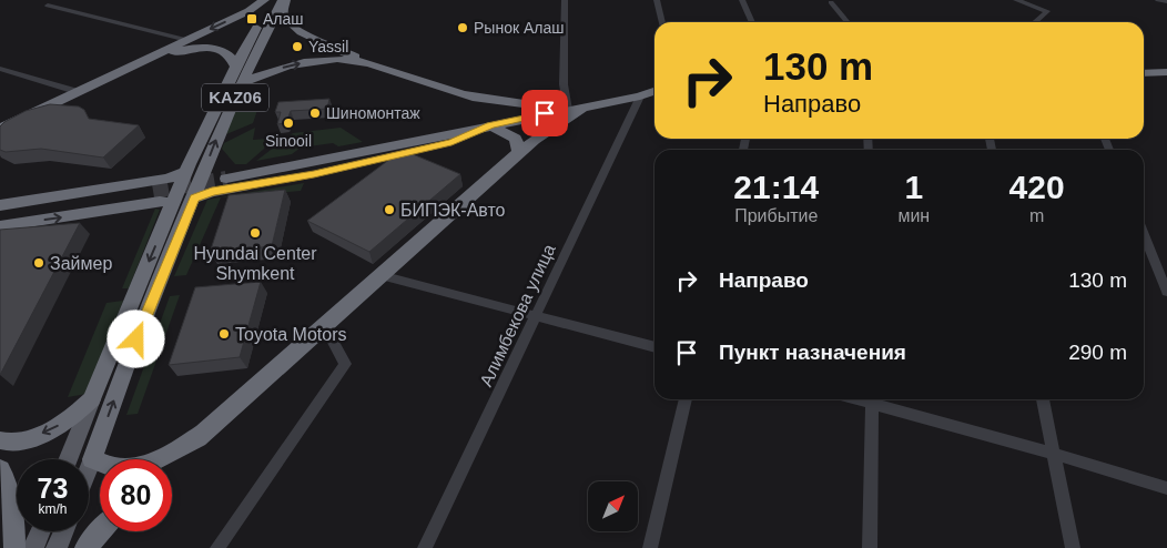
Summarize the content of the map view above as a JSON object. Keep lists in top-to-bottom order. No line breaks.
{"streets":{"highway":["KАZ06"],"street":["Алимбекова улица"]},"crossings":[["KАZ06","Алимбекова улица"]],"places":{"transit":["Алаш"],"other":["Рынок Алаш","Yassil","Шиномонтаж","Sinooil","БИПЭК-Авто","Hyundai Center Shymkent","Займер","Toyota Motors"]},"north":"top right","page":{"turn":["130 m","Направо"],"eta":["21:14","Прибытие","1","мин","420","m"],"list":[{"name":"Направо","value":"130 m"},{"name":"Пункт назначения","value":"290 m"}],"speed":"73 km/h","limit":"80"}}
